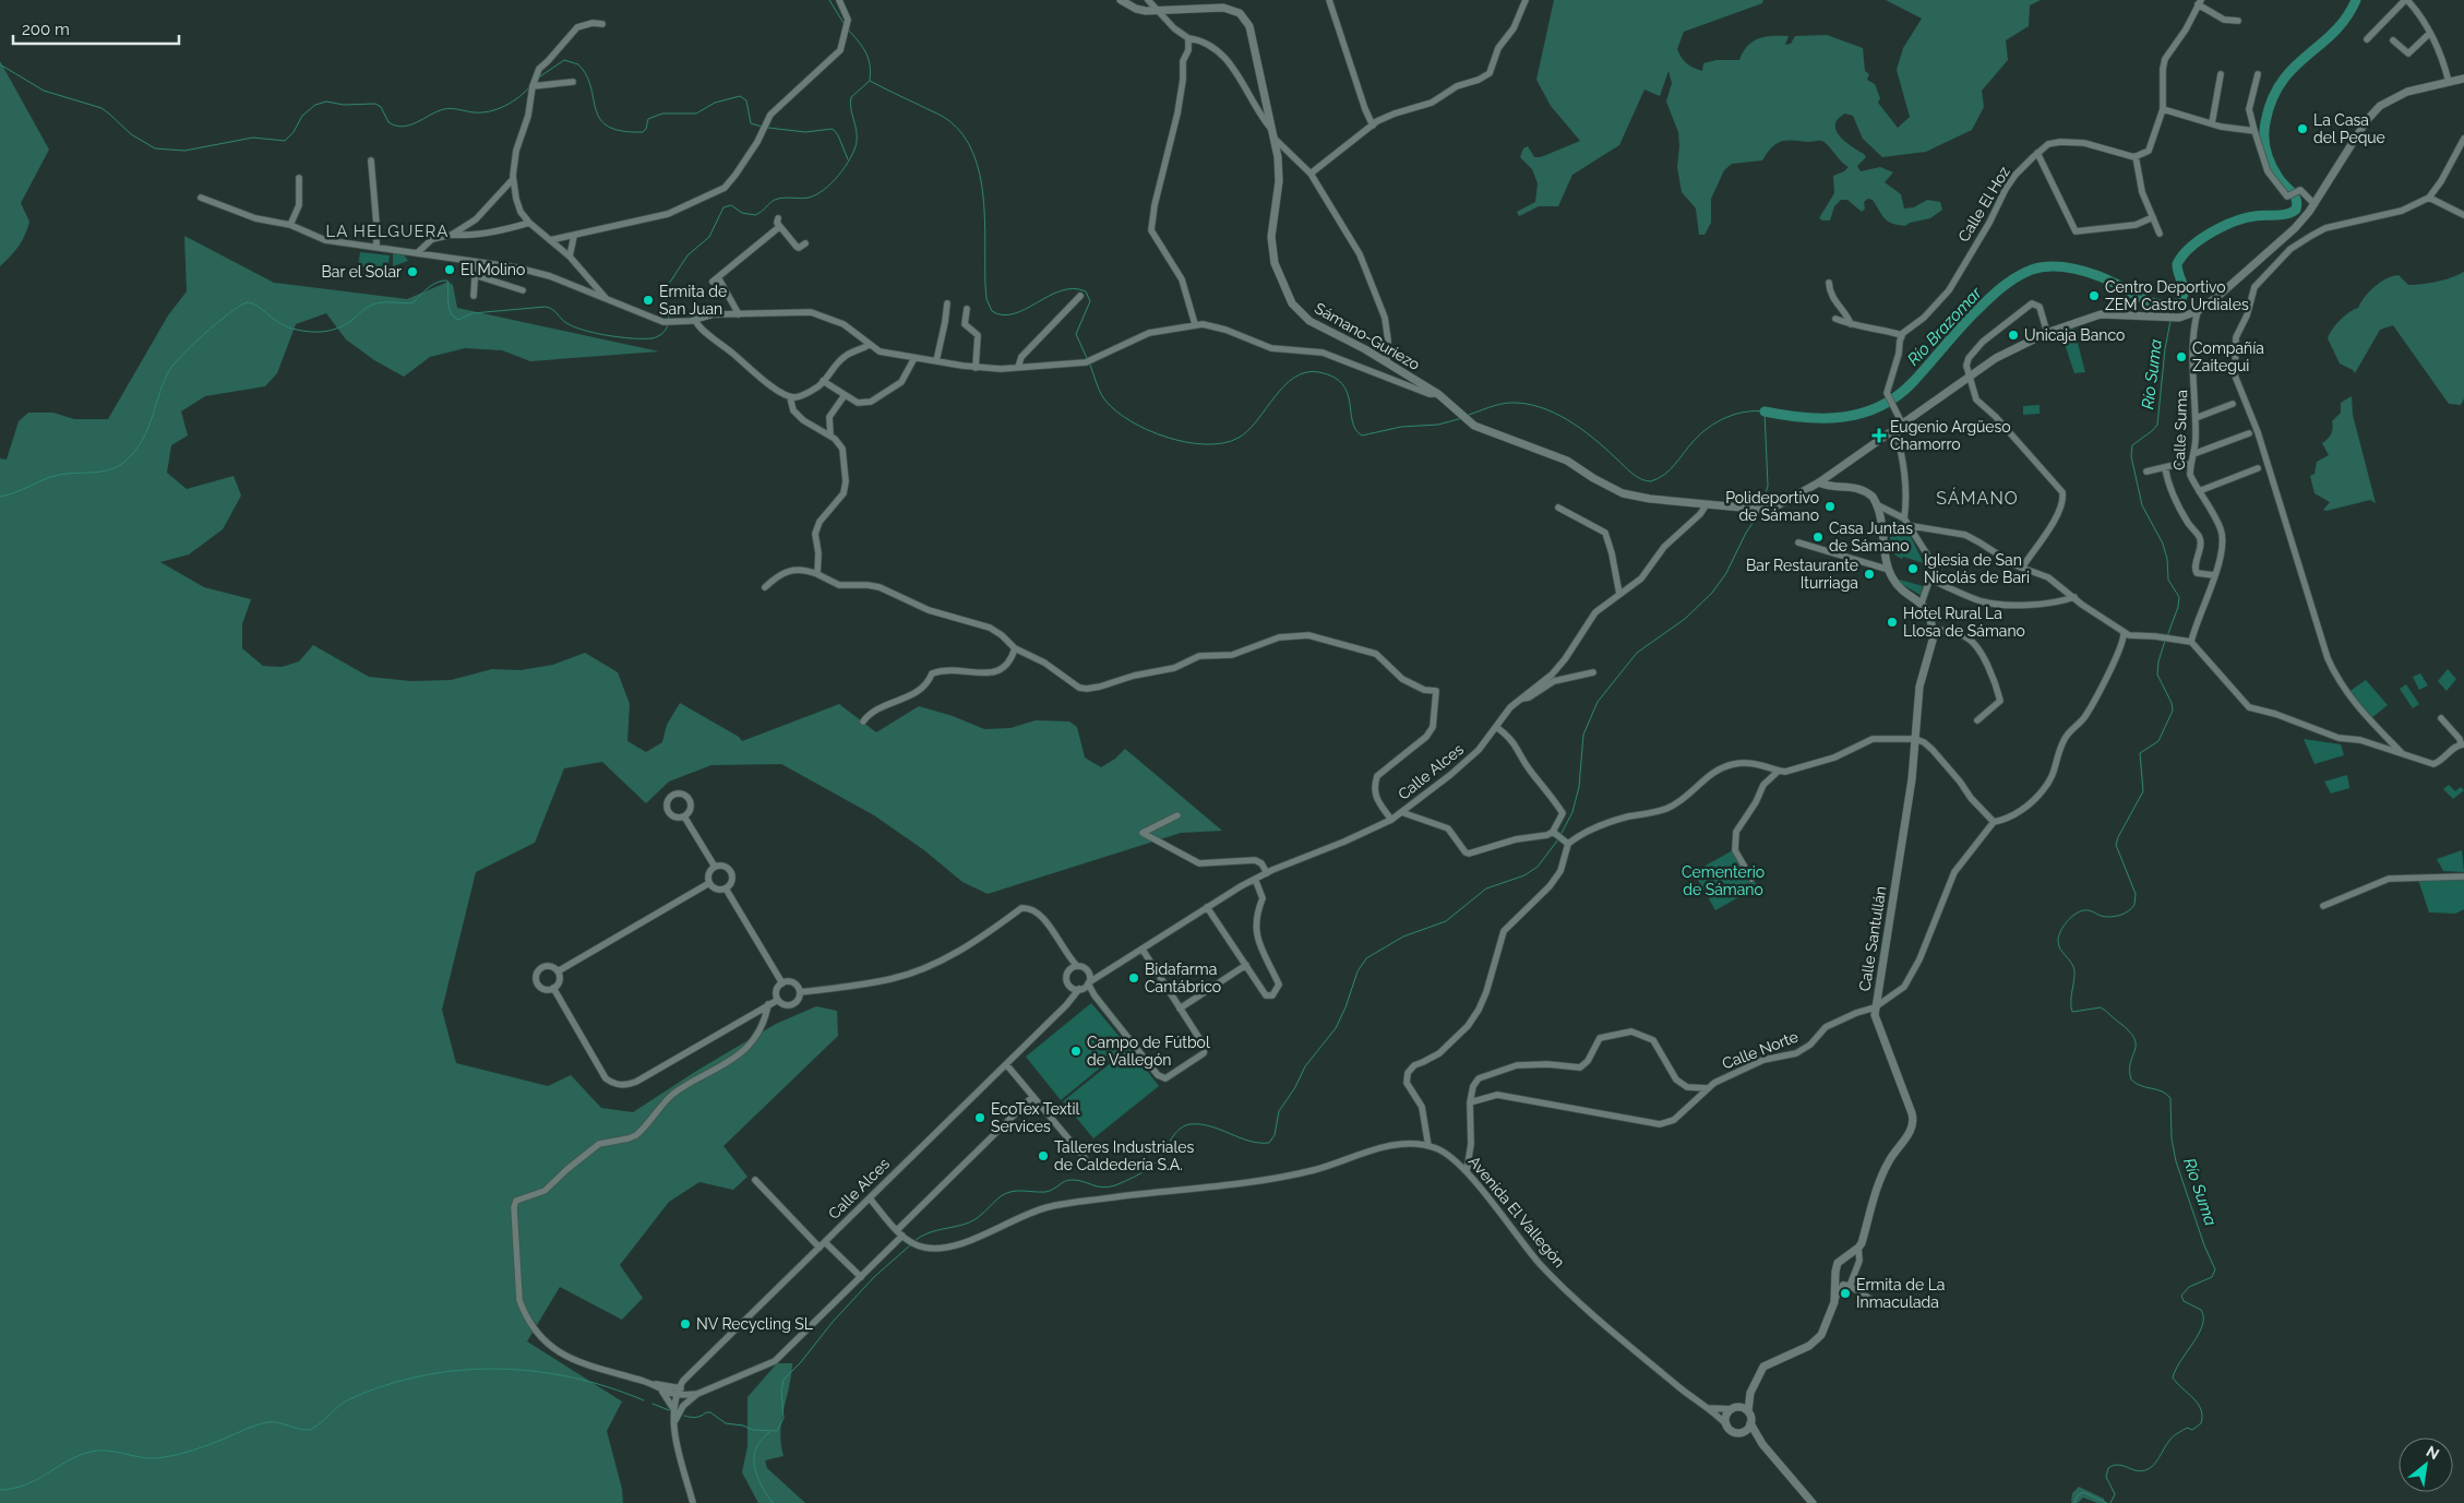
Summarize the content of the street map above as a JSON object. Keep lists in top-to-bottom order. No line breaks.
{"streets":{"street":["Calle El Hoz","Sámano-Guriezo","Calle Suma","Calle Alces","Calle Santullán","Calle Norte","Avenida El Vallegón"]},"crossings":[["Sámano-Guriezo","Calle Suma"],["Sámano-Guriezo","Calle Alces"],["Calle Santullán","Calle Norte"]],"districts":["LA HELGUERA","SÁMANO"],"water":["Río Brazomar","Río Suma"],"parks":["Cementerio de Sámano"],"places":{"other":["La Casa del Peque","El Molino","Bar el Solar","Centro Deportivo ZEM Castro Urdiales","Ermita de San Juan","Unicaja Banco","Compañía Zaitegui","Polideportivo de Sámano","Casa Juntas de Sámano","Iglesia de San Nicolás de Bari","Bar Restaurante Iturriaga","Hotel Rural La Llosa de Sámano","Bidafarma Cantábrico","Campo de Fútbol de Vallegón","EcoTex Textil Services","Talleres Industriales de Caldedería S.A.","Ermita de La Inmaculada","NV Recycling SL"],"health":["Eugenio Argüeso Chamorro"]},"scale_bar":"200 m","north":"top right"}
